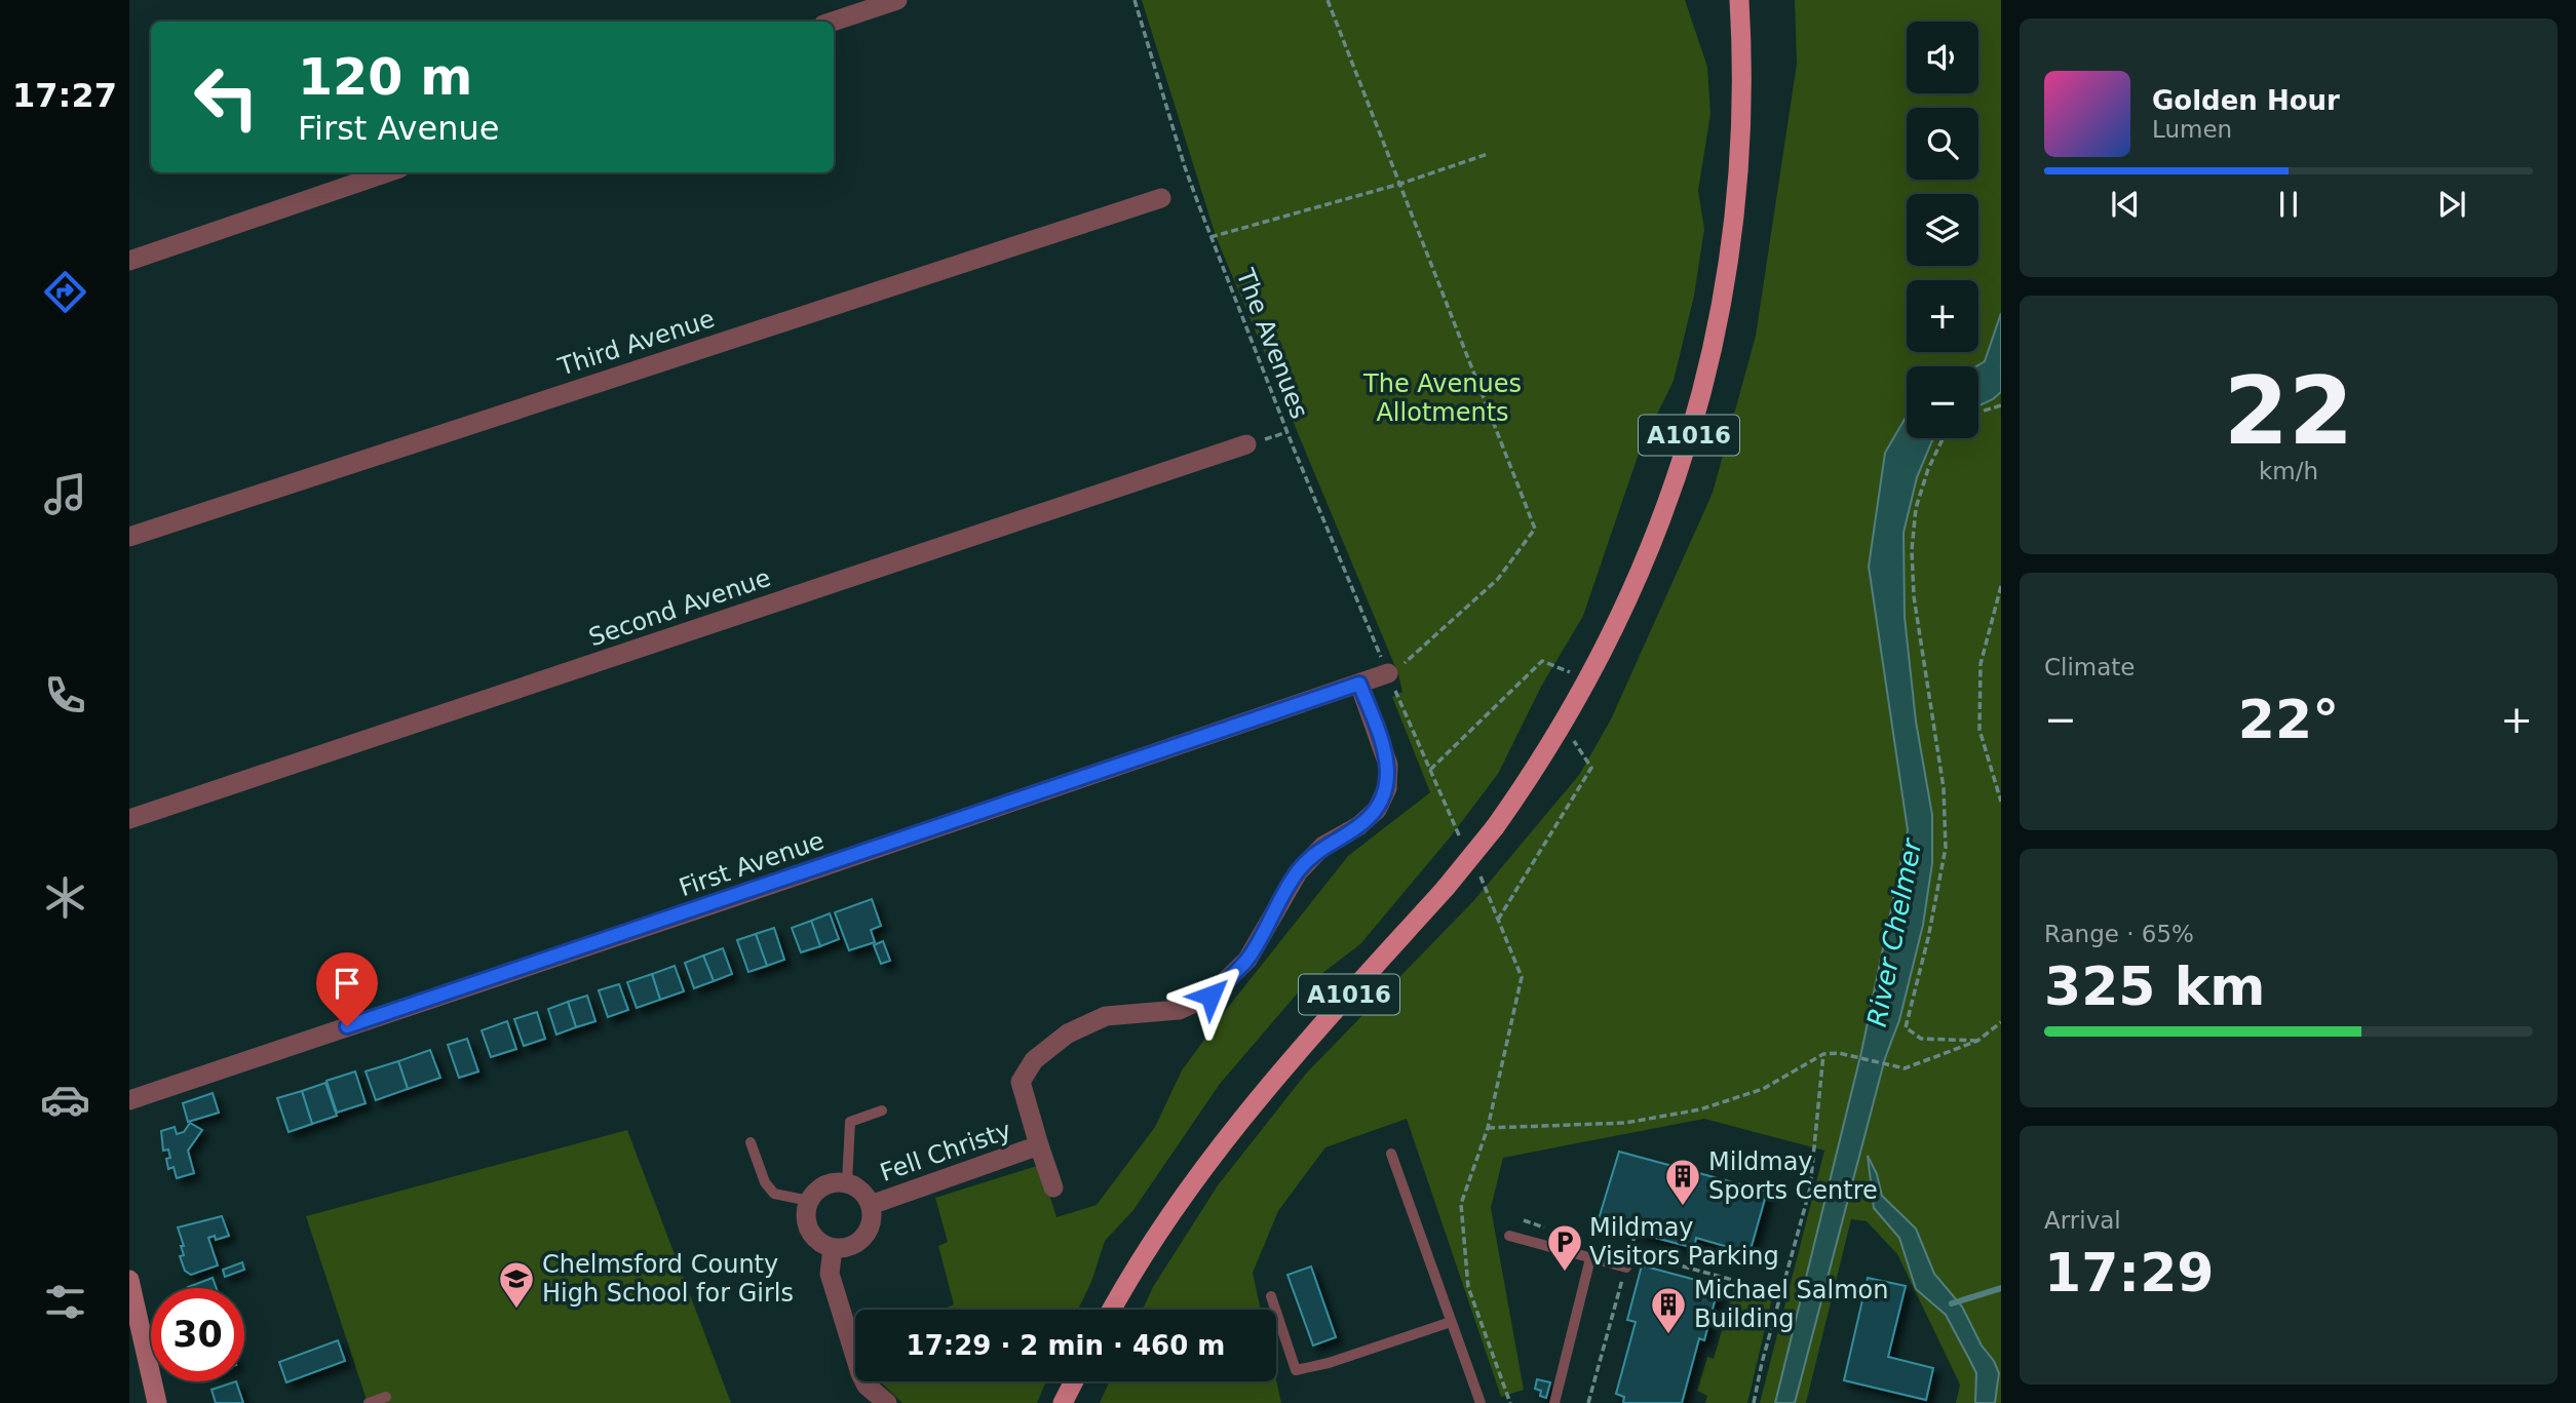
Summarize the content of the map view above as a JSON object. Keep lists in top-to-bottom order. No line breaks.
{"streets":{"main road":["A1016"],"street":["Third Avenue","Second Avenue","First Avenue","Fell Christy"],"path":["The Avenues"]},"crossings":[["The Avenues","First Avenue"],["First Avenue","Fell Christy"]],"water":["River Chelmer"],"parks":["The Avenues Allotments"],"places":{"building":["Mildmay Sports Centre","Michael Salmon Building"],"parking":["Mildmay Visitors Parking"],"school or university":["Chelmsford County High School for Girls"]},"page":{"tabs":"17:27","map_buttons":["+","−"],"turn":["120 m","First Avenue"],"song":["Golden Hour","Lumen"],"tile":[["22","km/h"],"Climate",["Range · 65%","325 km"],["Arrival","17:29"]],"heat":["−","22°","+"],"limit":"30","trip":"17:29 · 2 min · 460 m"}}
